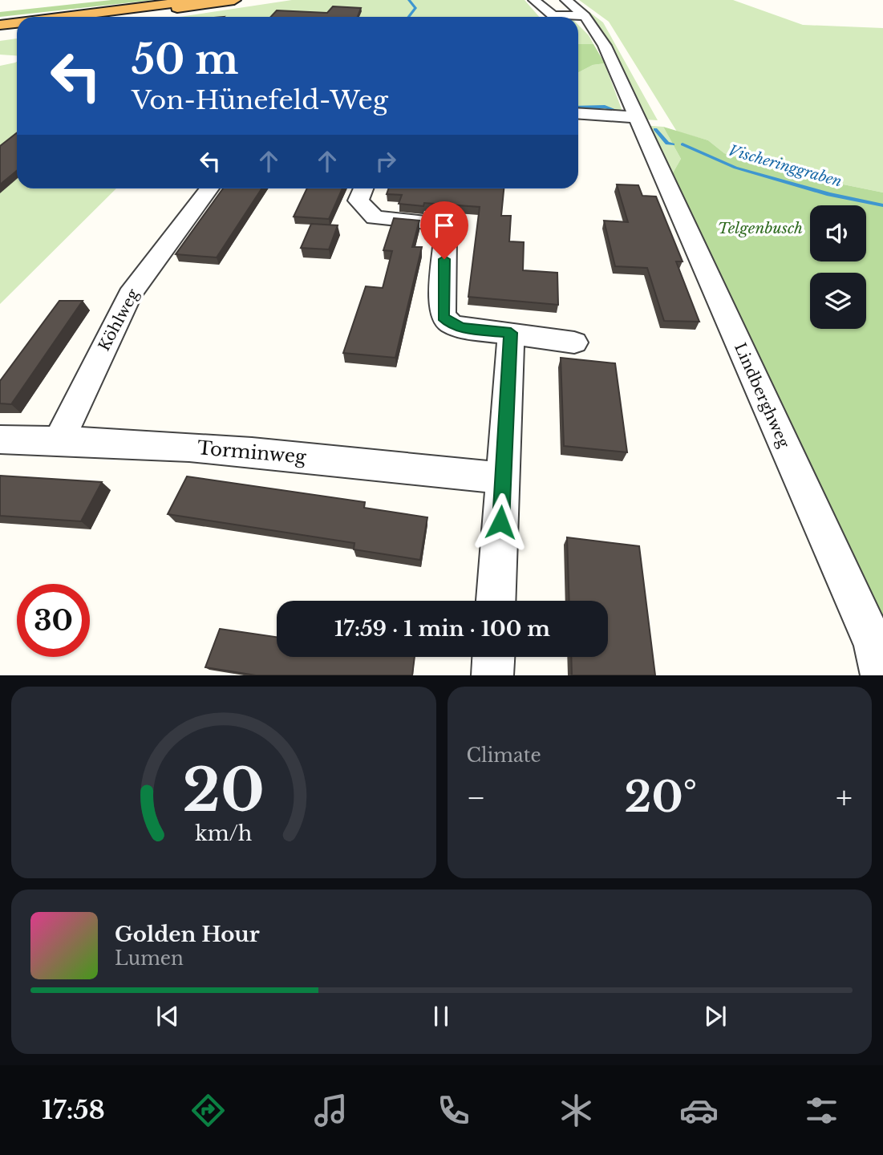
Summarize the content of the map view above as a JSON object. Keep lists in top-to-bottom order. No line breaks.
{"streets":{"street":["Köhlweg","Lindberghweg","Torminweg"]},"crossings":[["Köhlweg","Torminweg"]],"water":["Vischeringgraben"],"parks":["Telgenbusch"],"page":{"turn":["50 m","Von-Hünefeld-Weg"],"limit":"30","trip":"17:59 · 1 min · 100 m","tile":"Climate","heat":["−","20°","+"],"song":["Golden Hour","Lumen"],"tabs":"17:58","gauge":["20","km/h"]}}
